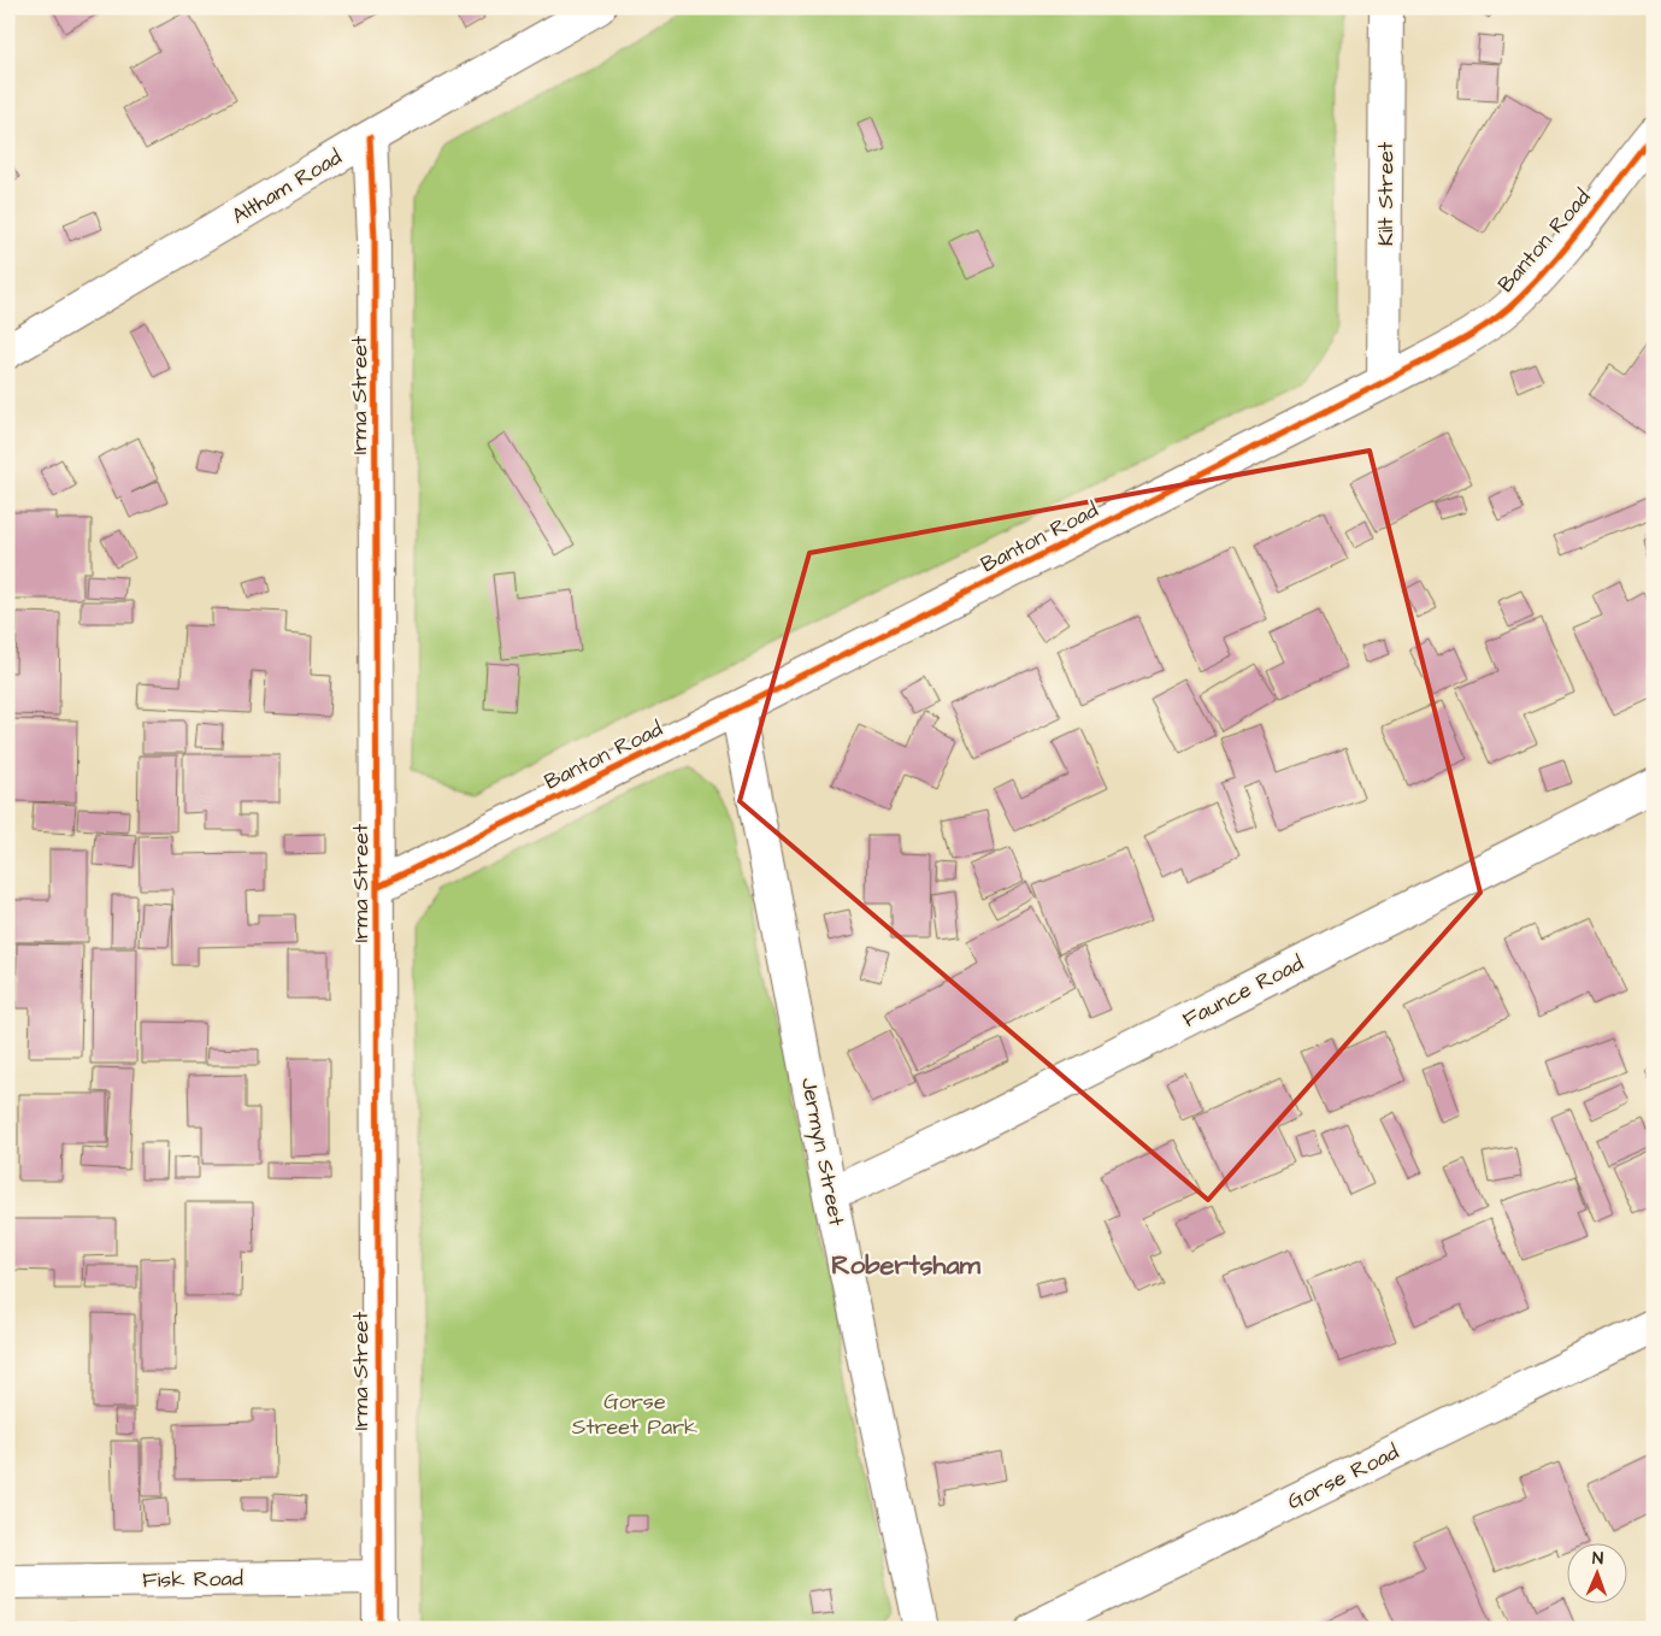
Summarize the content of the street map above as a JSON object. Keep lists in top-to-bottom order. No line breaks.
{"streets":{"street":["Altham Road","Kilt Street","Banton Road","Irma Street","Faunce Road","Jermyn Street","Gorse Road","Fisk Road"]},"crossings":[["Altham Road","Irma Street"],["Kilt Street","Banton Road"],["Banton Road","Irma Street"],["Banton Road","Jermyn Street"],["Irma Street","Fisk Road"],["Faunce Road","Jermyn Street"]],"districts":["Robertsham"],"parks":["Gorse Street Park"],"north":"top"}
